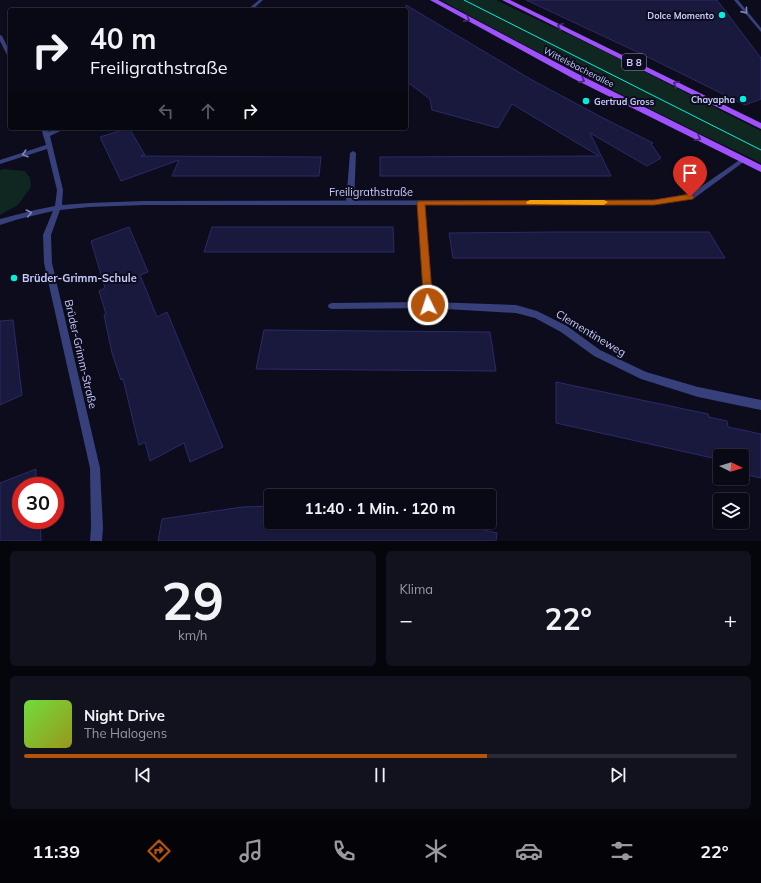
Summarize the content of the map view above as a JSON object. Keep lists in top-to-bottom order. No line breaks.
{"streets":{"main road":["B 8","Wittelsbacherallee"],"street":["Freiligrathstraße","Clementineweg","Brüder-Grimm-Straße"]},"crossings":[["Wittelsbacherallee","Freiligrathstraße"],["Freiligrathstraße","Brüder-Grimm-Straße"]],"places":["Dolce Momento","Chayapha","Gertrud Gross","Brüder-Grimm-Schule"],"north":"right","page":{"turn":["40 m","Freiligrathstraße"],"limit":"30","trip":"11:40 · 1 Min. · 120 m","tile":[["29","km/h"],"Klima"],"heat":["−","22°","+"],"song":["Night Drive","The Halogens"],"tabs":["11:39","22°"]}}
